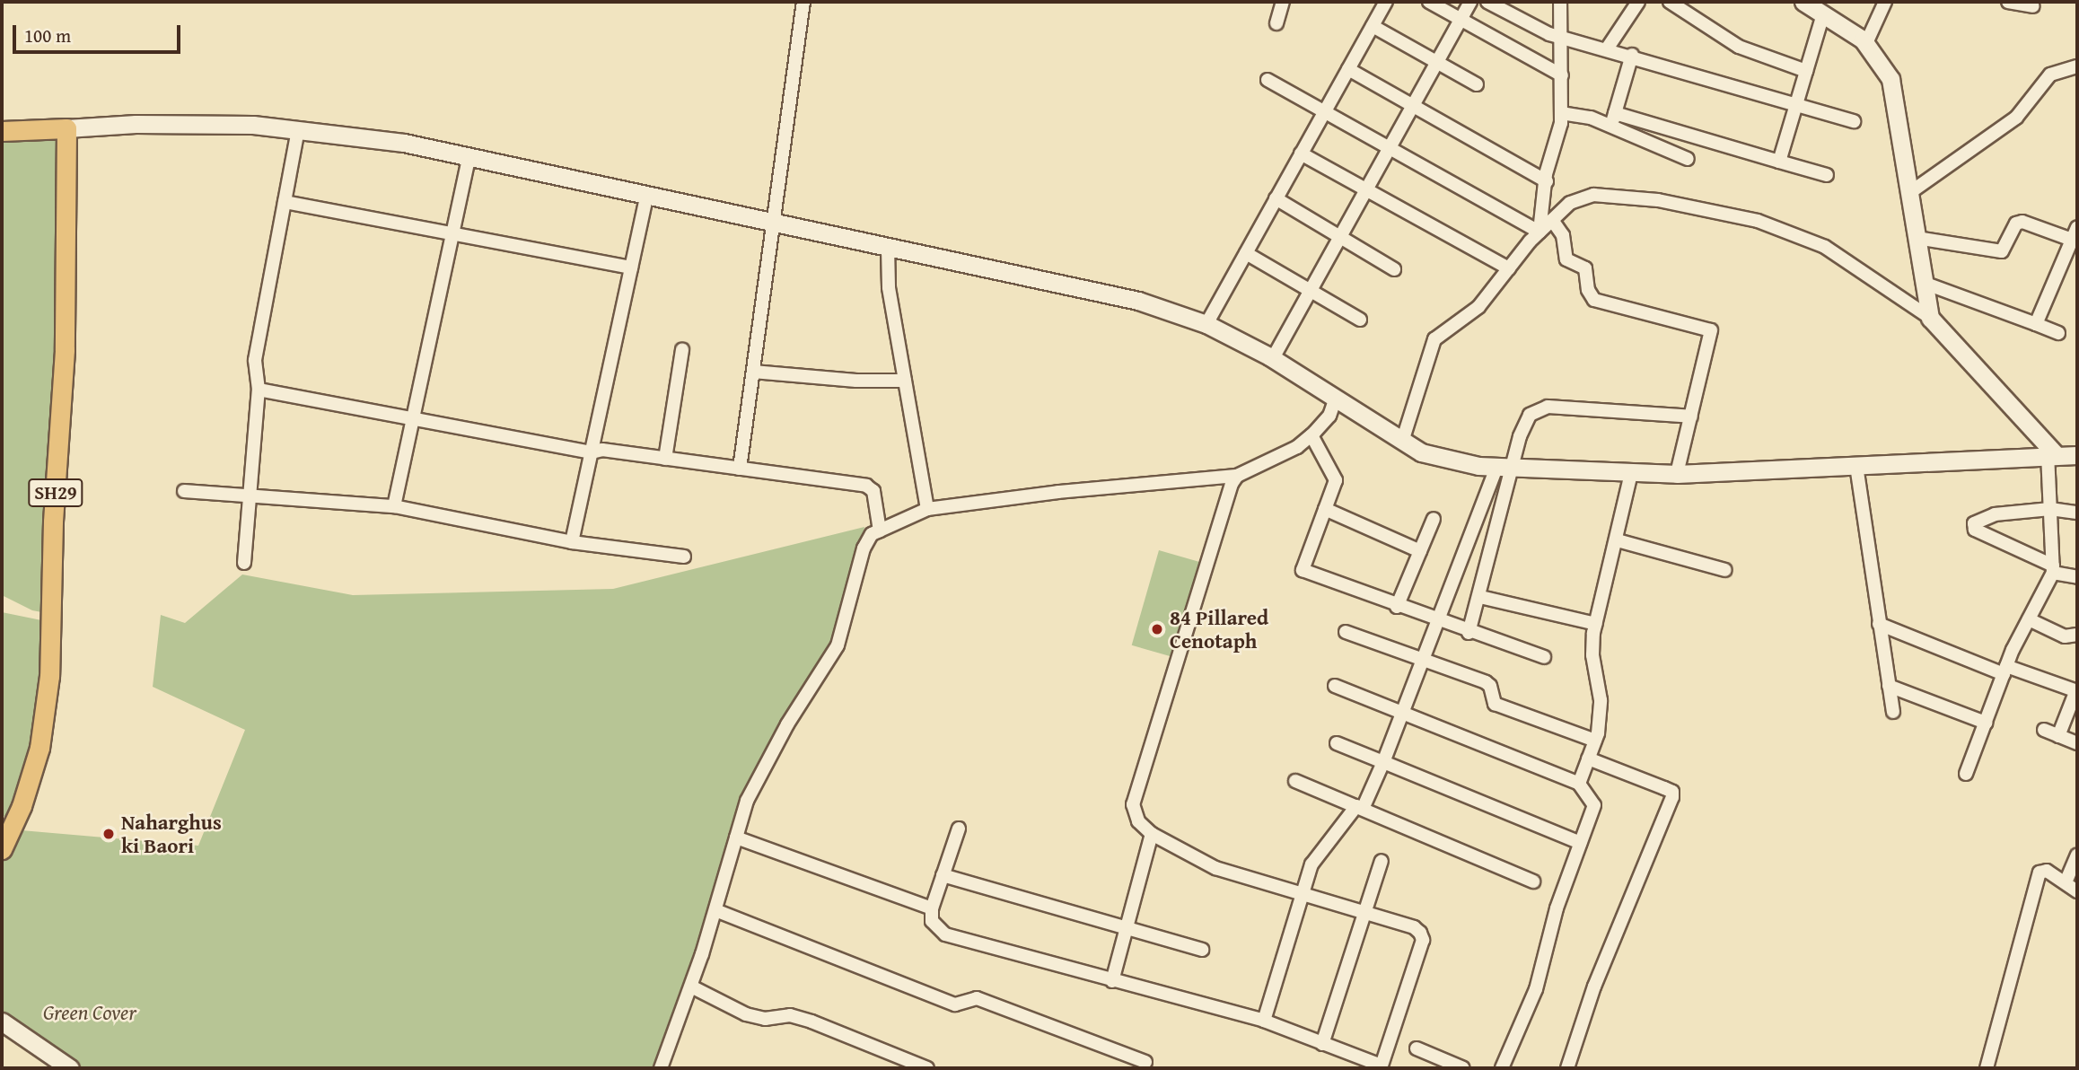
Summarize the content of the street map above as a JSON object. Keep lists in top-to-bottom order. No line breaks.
{"streets":{"main road":["SH29"]},"parks":["Green Cover"],"places":["84 Pillared Cenotaph","Naharghus ki Baori"],"scale_bar":"100 m"}
